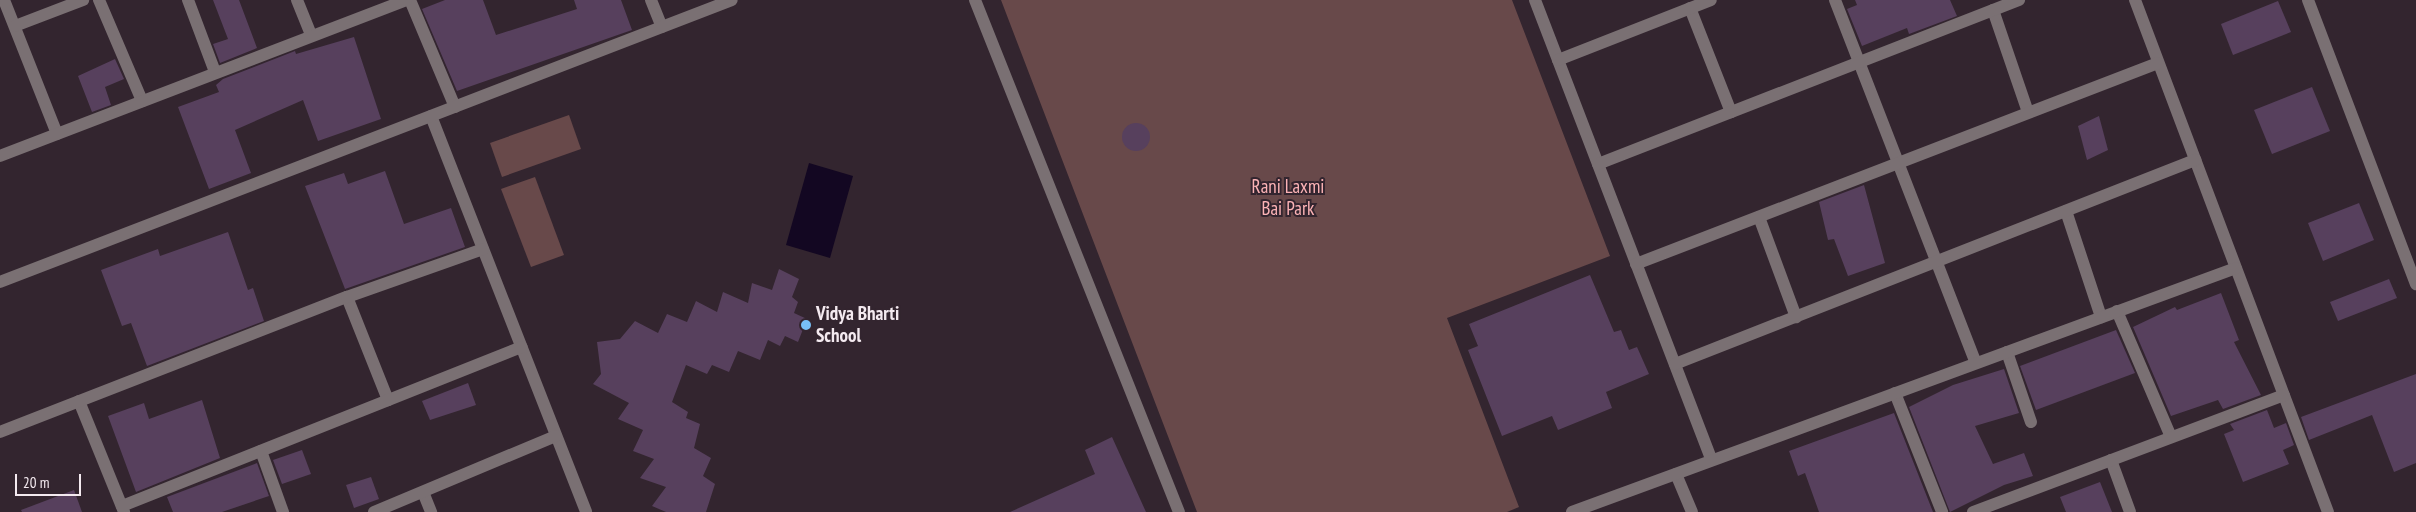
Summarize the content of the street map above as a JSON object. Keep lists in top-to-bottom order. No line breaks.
{"parks":["Rani Laxmi Bai Park"],"places":["Vidya Bharti School"],"scale_bar":"20 m"}
